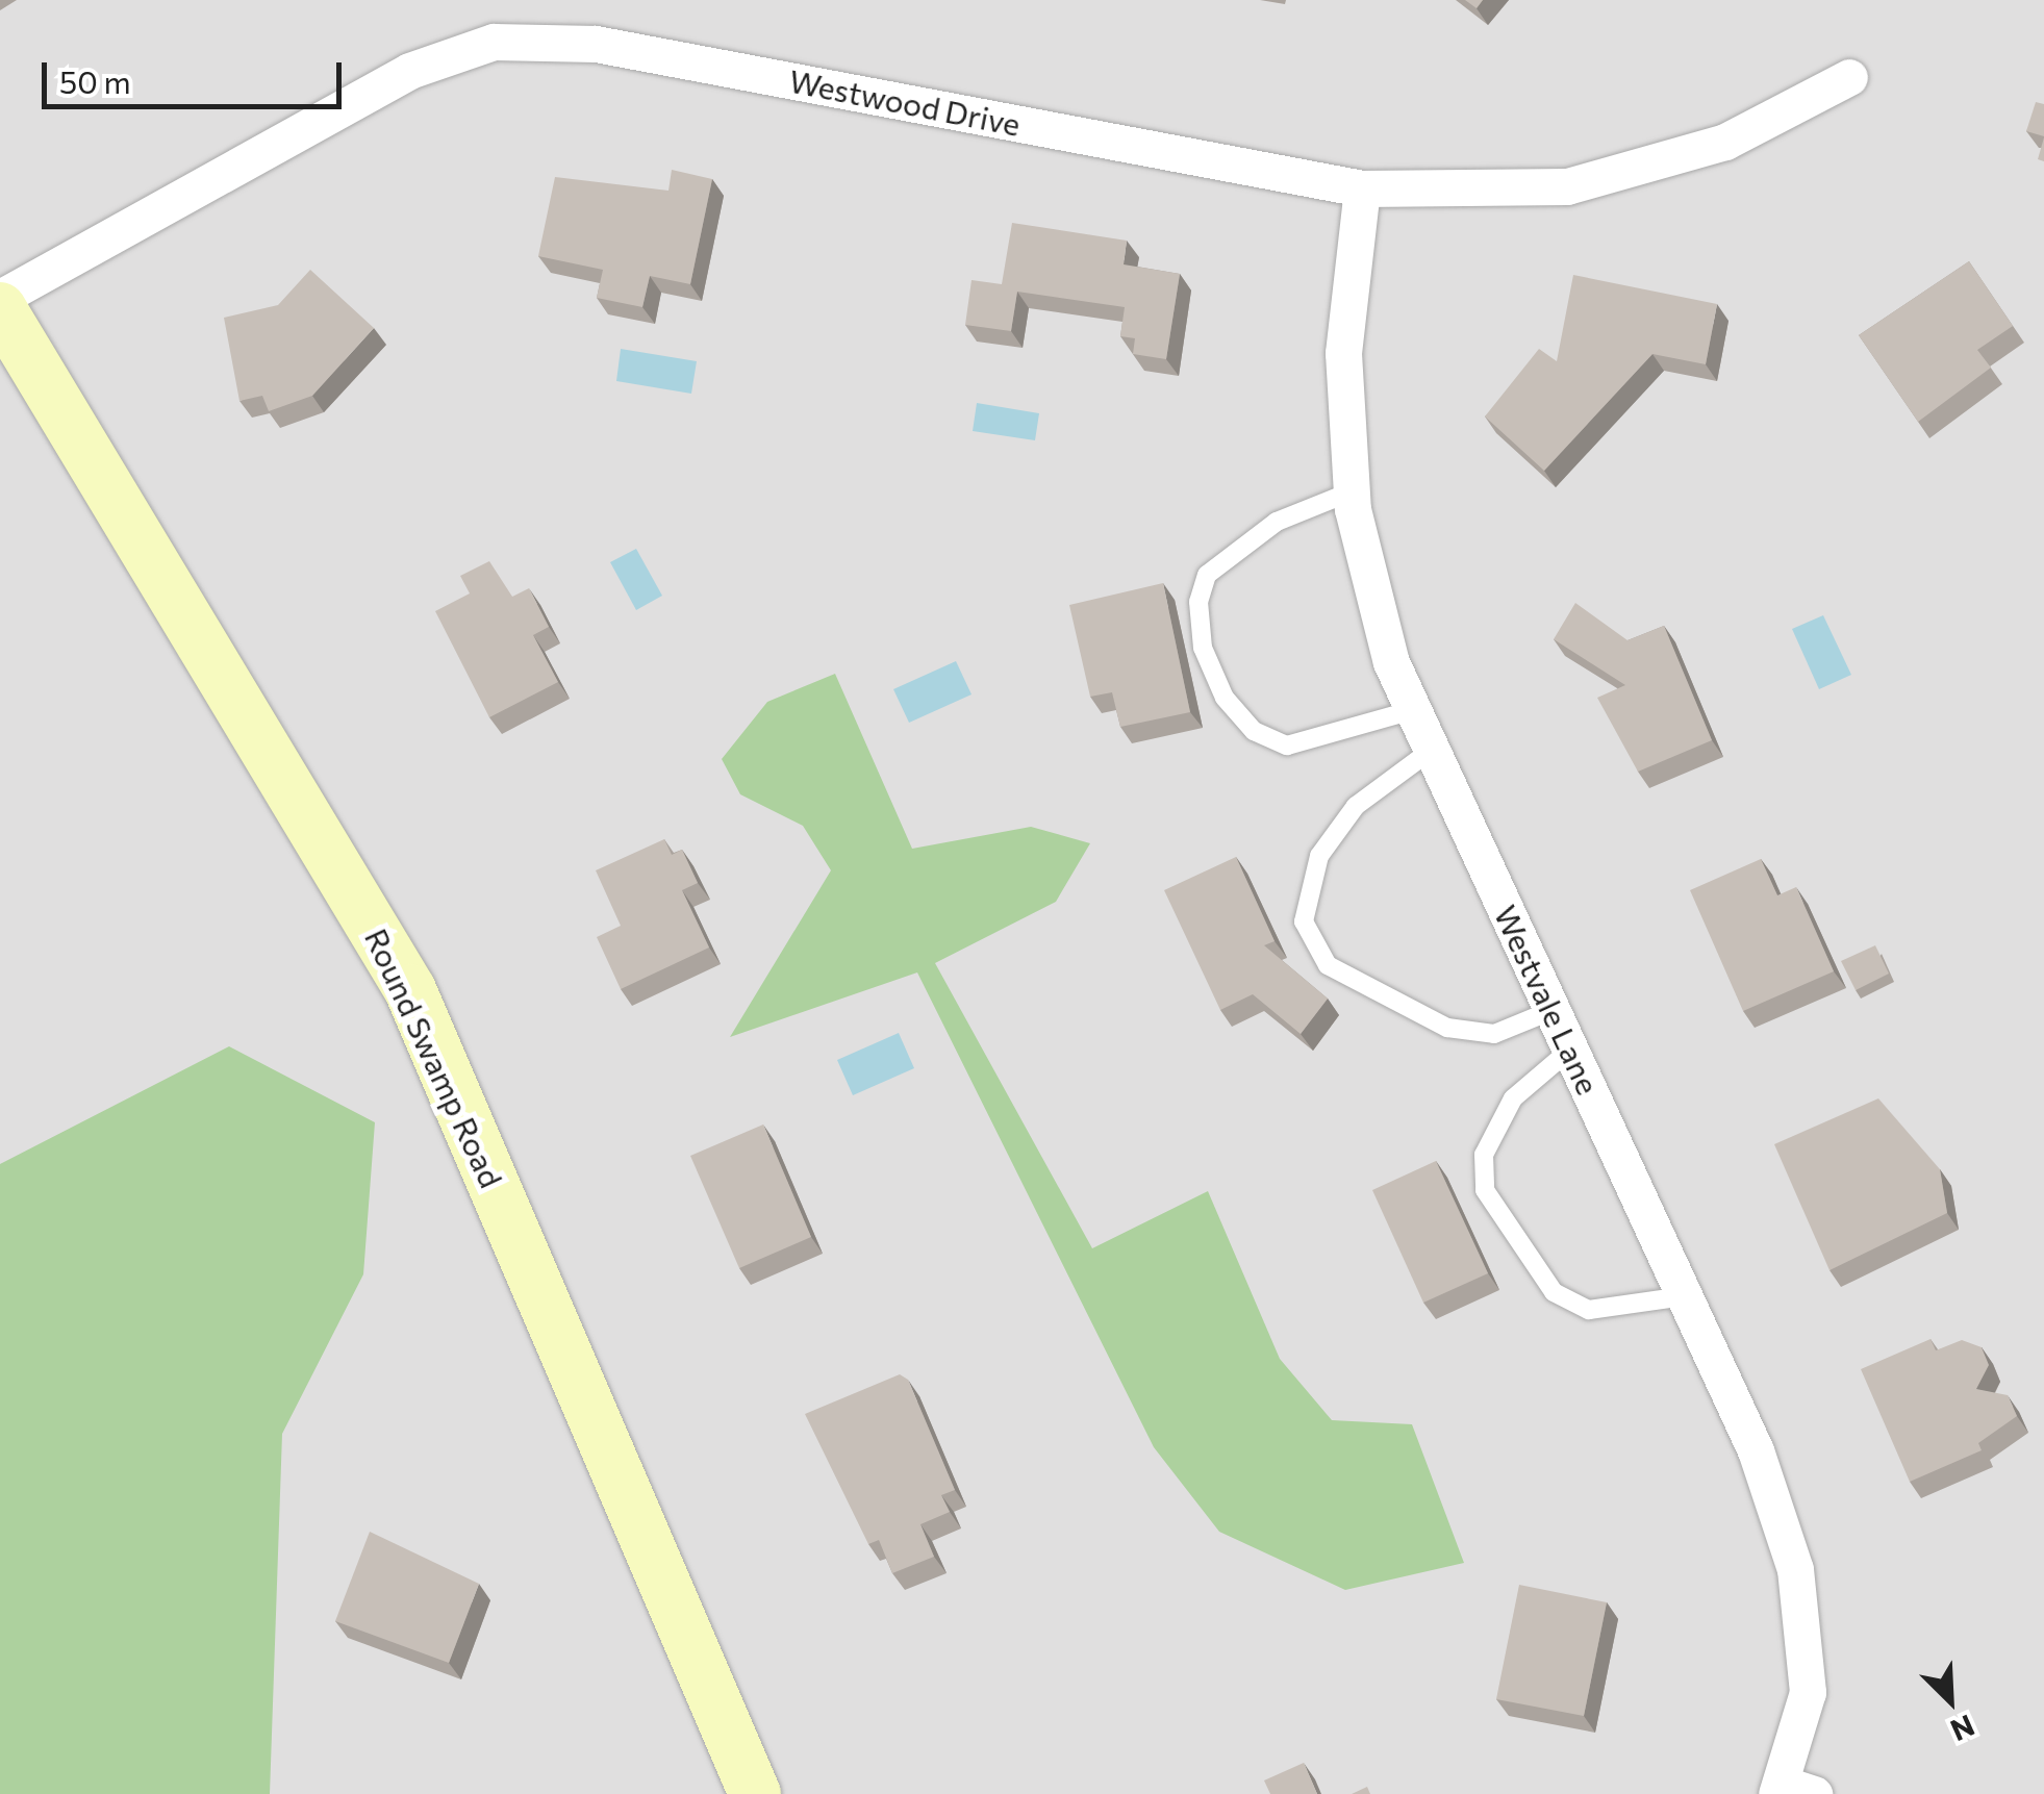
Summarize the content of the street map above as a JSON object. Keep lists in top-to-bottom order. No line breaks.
{"streets":{"street":["Westwood Drive","Westvale Lane","Round Swamp Road"]},"crossings":[["Westwood Drive","Westvale Lane"]],"scale_bar":"50 m","north":"bottom right"}
